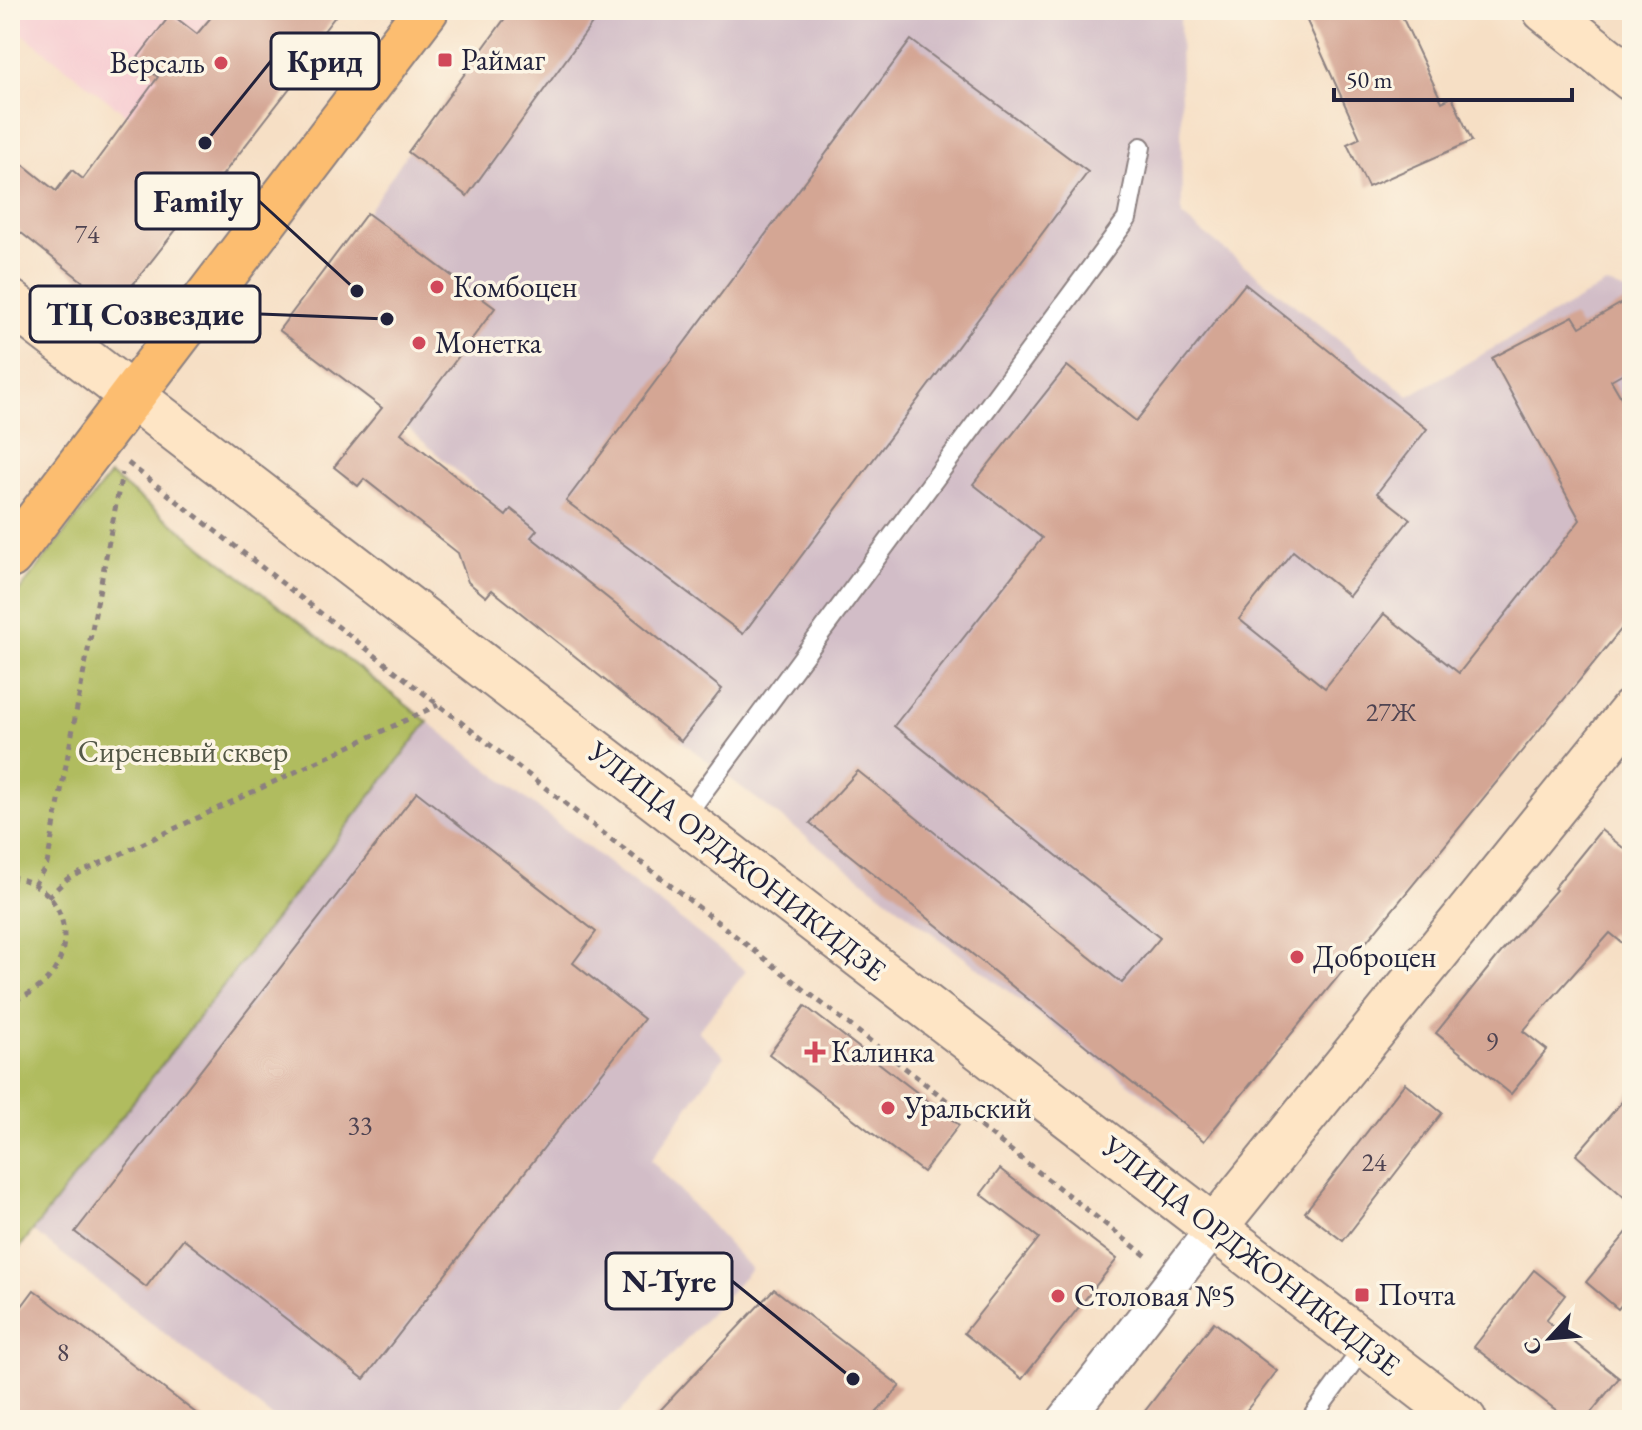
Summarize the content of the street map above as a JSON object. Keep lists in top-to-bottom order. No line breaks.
{"streets":{"main road":["УЛИЦА ОРДЖОНИКИДЗЕ"]},"parks":["Сиреневый сквер"],"places":{"transit":["Раймаг","Почта"],"other":["Версаль","Крид","Комбоцен","Family","ТЦ Созвездие","Монетка","Доброцен","Уральский","Столовая №5","N-Tyre"],"health":["Калинка"]},"house_numbers":["74","27Ж","9","33","24","8"],"scale_bar":"50 m","north":"bottom left"}
